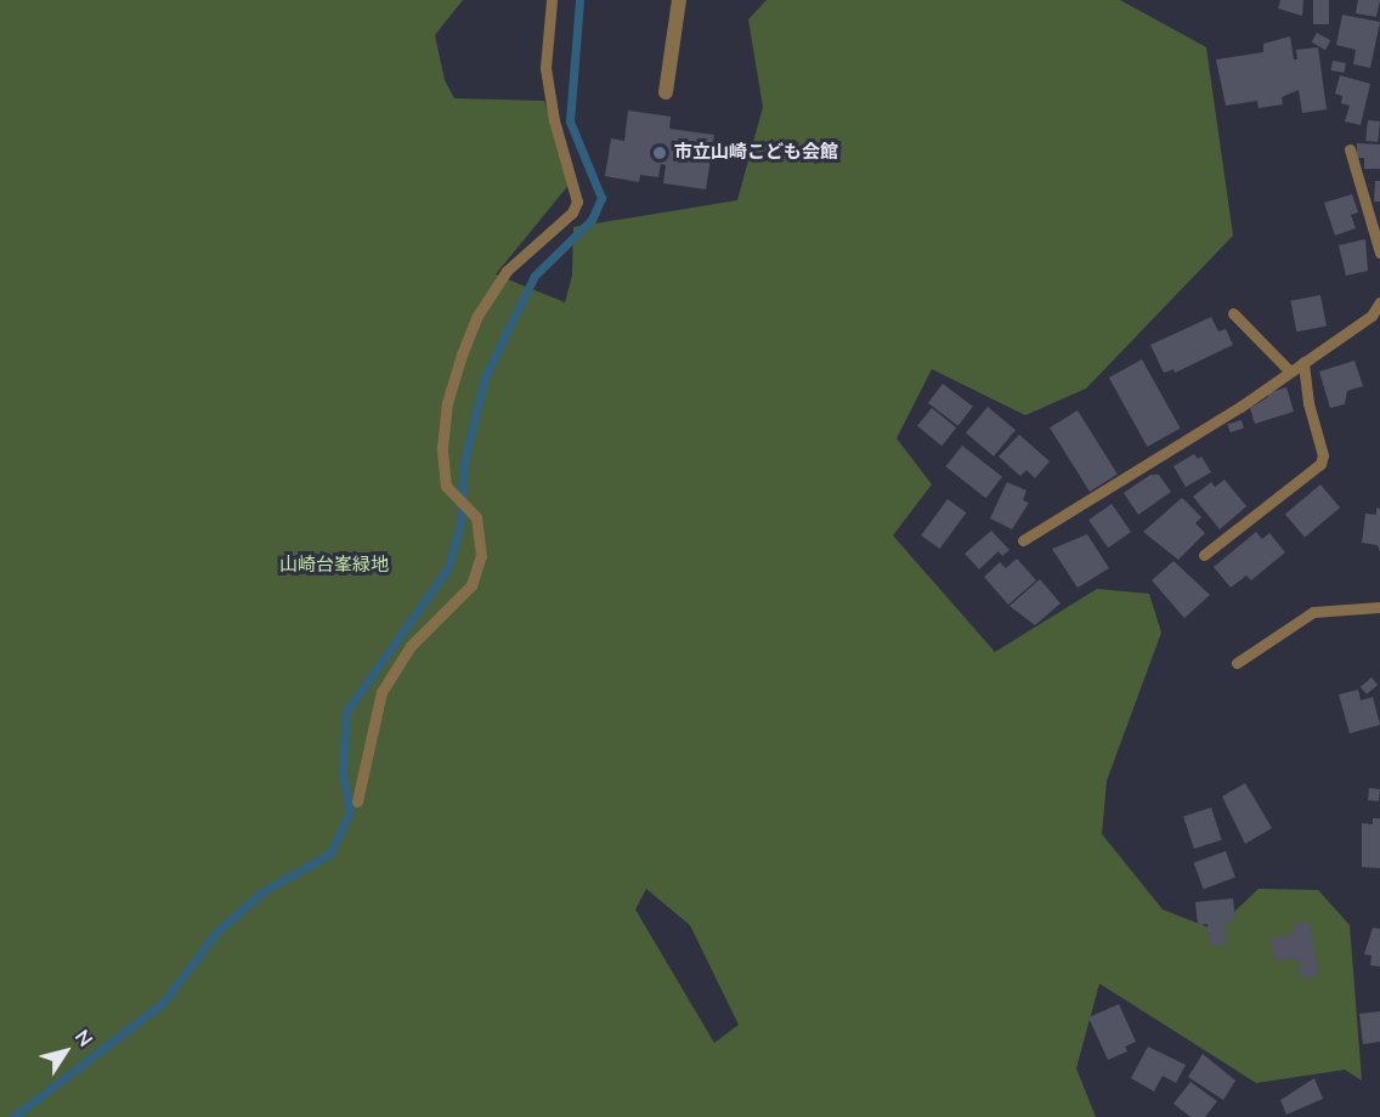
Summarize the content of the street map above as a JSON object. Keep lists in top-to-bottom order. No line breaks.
{"parks":["山崎台峯緑地"],"places":["市立山崎こども会館"],"north":"top right"}
